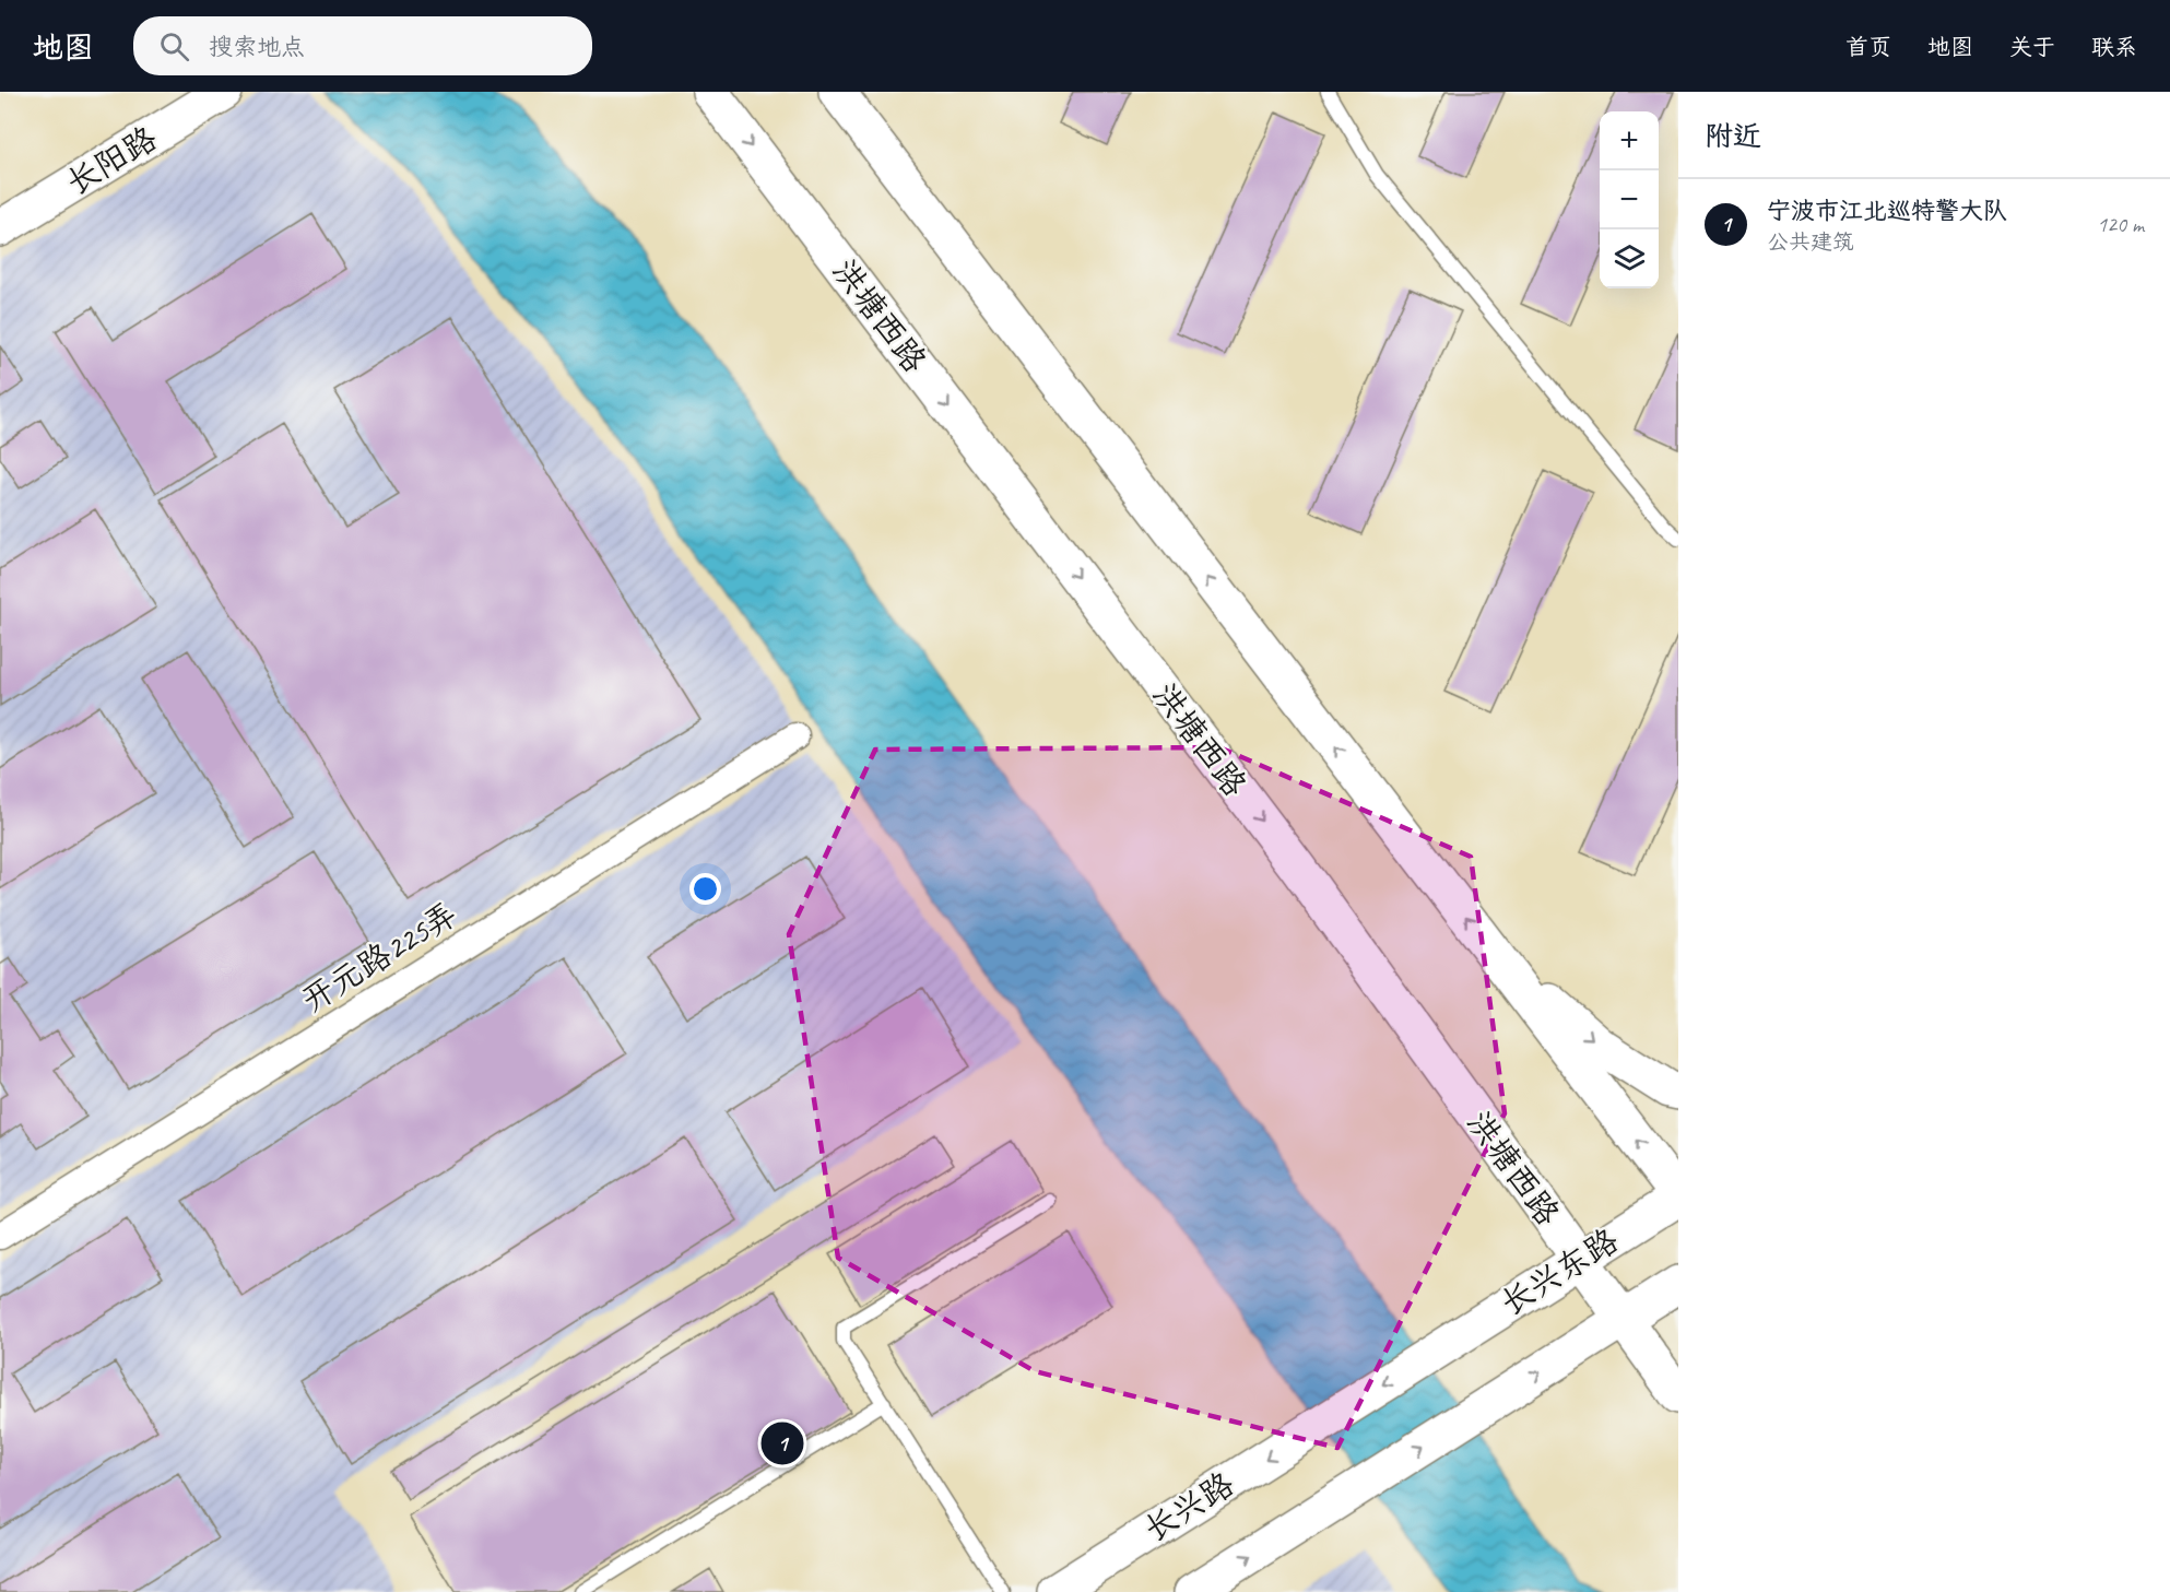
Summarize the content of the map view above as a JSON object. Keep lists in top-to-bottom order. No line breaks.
{"streets":{"main road":["长阳路","洪塘西路","长兴东路","长兴路"],"street":["开元路225弄"]},"crossings":[["洪塘西路","长兴东路"],["长兴东路","长兴路"]],"page":{"header":"地图","search":"搜索地点","nav":["首页","地图","关于","联系"],"heading":"附近","map_buttons":["+","−"],"list":[{"mark":"1","name":"宁波市江北巡特警大队","note":"公共建筑","value":"120 m"}],"pins":"1"}}
